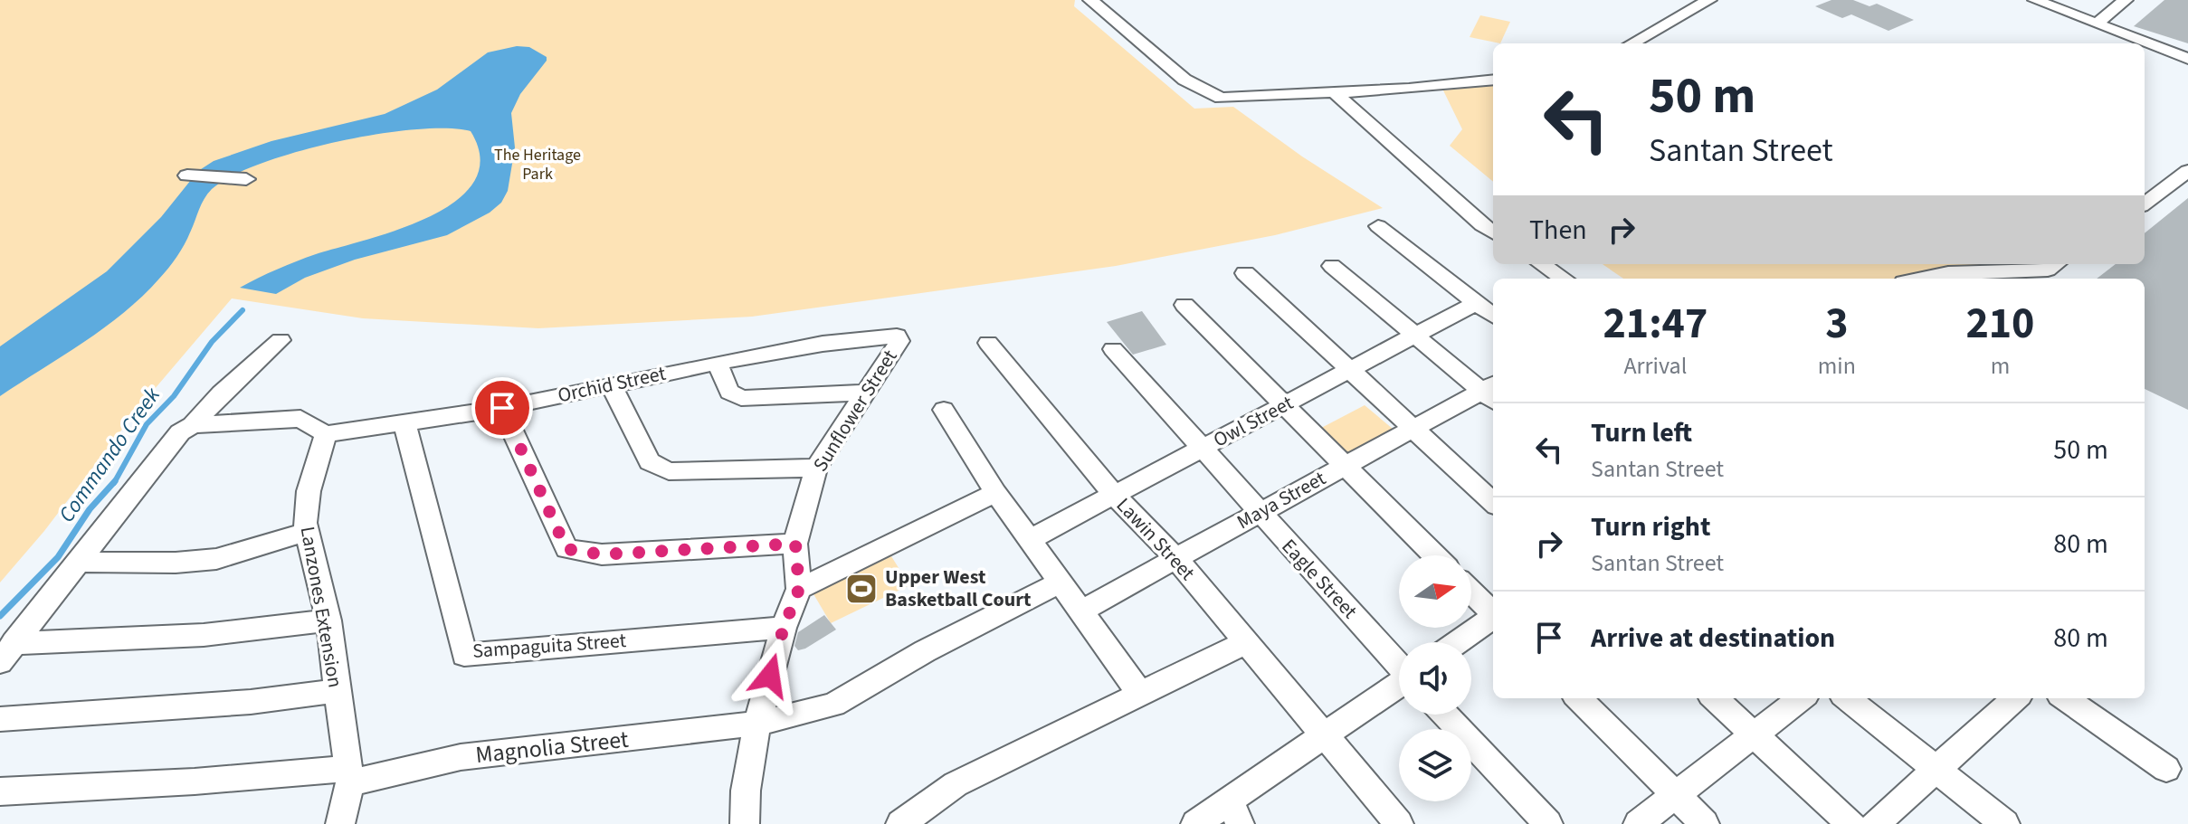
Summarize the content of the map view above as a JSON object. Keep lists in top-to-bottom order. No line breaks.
{"streets":{"street":["Orchid Street","Sunflower Street","Owl Street","Maya Street","Lawin Street","Eagle Street","Lanzones Extension","Sampaguita Street","Magnolia Street"]},"crossings":[["Orchid Street","Sunflower Street"],["Orchid Street","Lanzones Extension"],["Orchid Street","Sampaguita Street"],["Sunflower Street","Sampaguita Street"],["Sunflower Street","Magnolia Street"],["Owl Street","Maya Street"],["Owl Street","Lawin Street"],["Owl Street","Eagle Street"],["Maya Street","Lawin Street"],["Maya Street","Eagle Street"],["Lanzones Extension","Magnolia Street"]],"water":["Commando Creek"],"parks":["The Heritage Park"],"places":{"sports":["Upper West Basketball Court"]},"north":"right","page":{"turn":["50 m","Santan Street"],"then":"Then","eta":["21:47","Arrival","3","min","210","m"],"list":[{"name":"Turn left","note":"Santan Street","value":"50 m"},{"name":"Turn right","note":"Santan Street","value":"80 m"},{"name":"Arrive at destination","value":"80 m"}]}}
